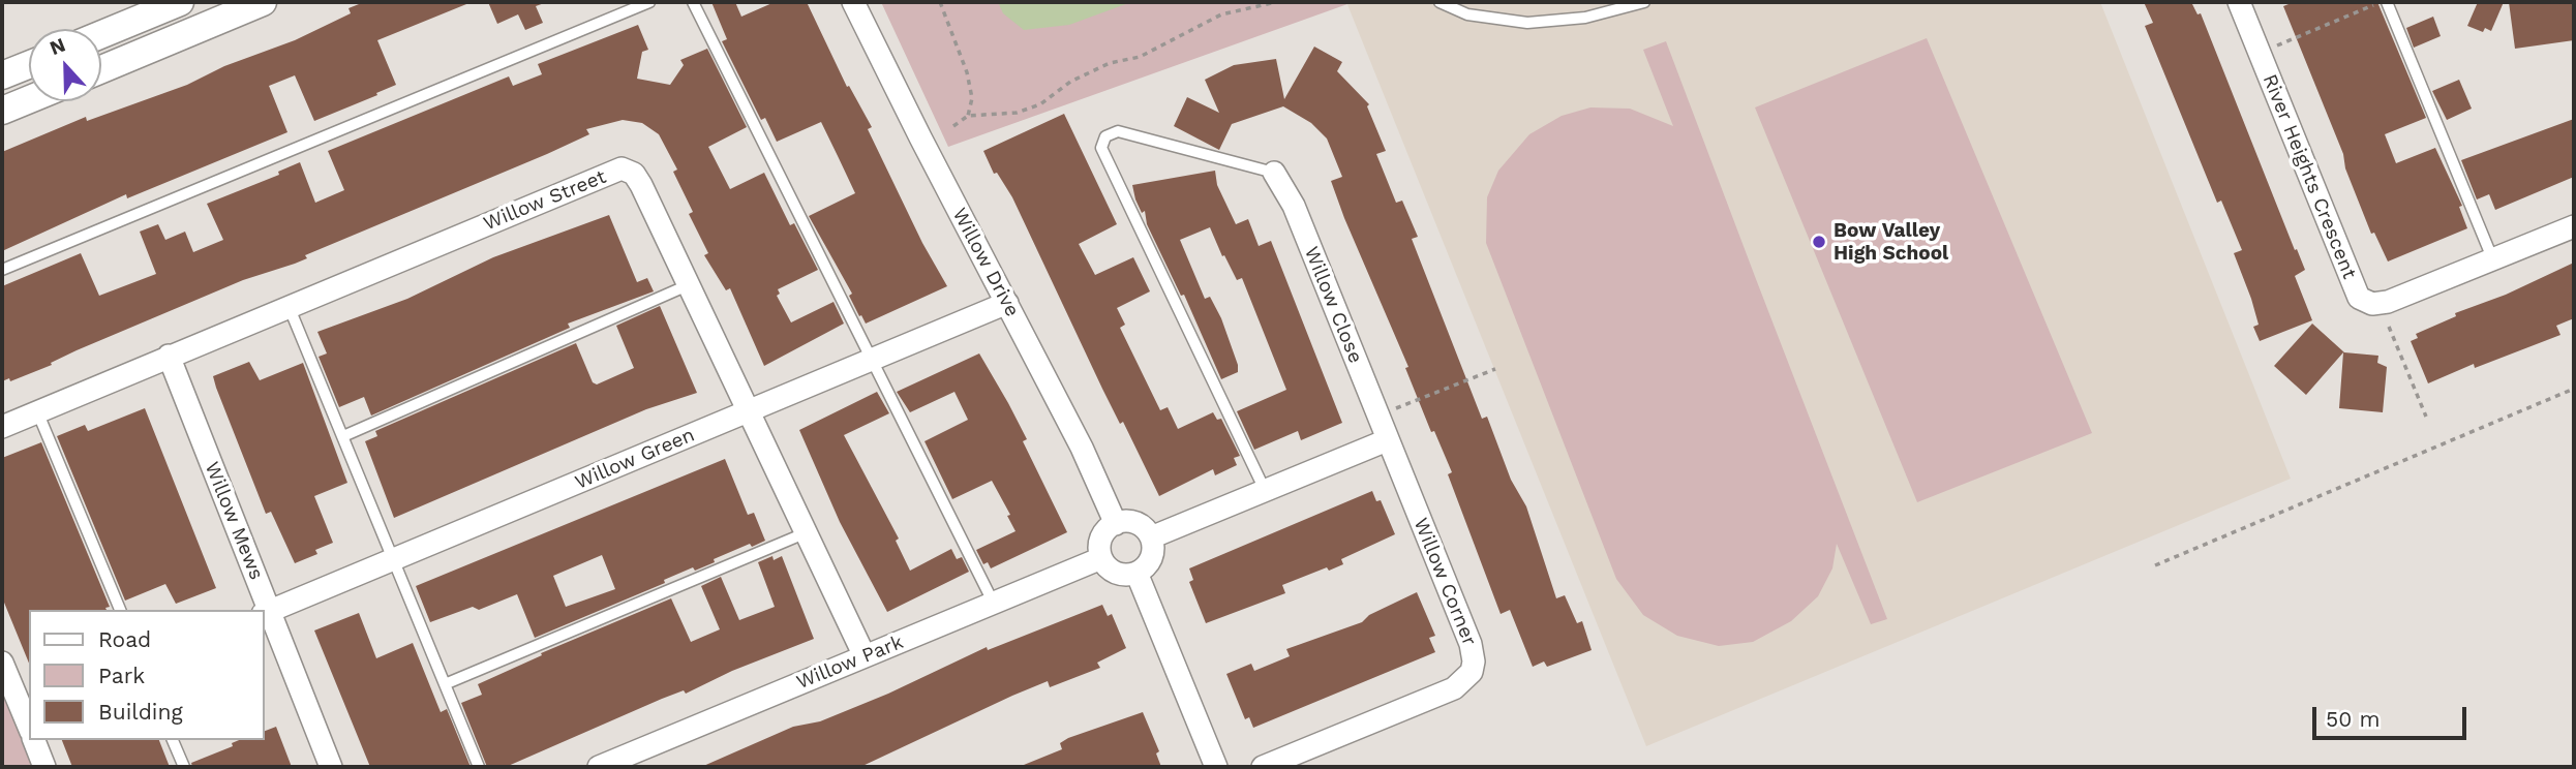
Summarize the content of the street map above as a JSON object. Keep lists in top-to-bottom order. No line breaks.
{"streets":{"street":["River Heights Crescent","Willow Street","Willow Drive","Willow Close","Willow Green","Willow Mews","Willow Corner","Willow Park"]},"crossings":[["Willow Street","Willow Green"],["Willow Street","Willow Mews"],["Willow Street","Willow Park"],["Willow Drive","Willow Green"],["Willow Drive","Willow Park"],["Willow Close","Willow Corner"],["Willow Green","Willow Mews"]],"places":["Bow Valley High School"],"legend":["Road","Park","Building"],"scale_bar":"50 m","north":"top"}
